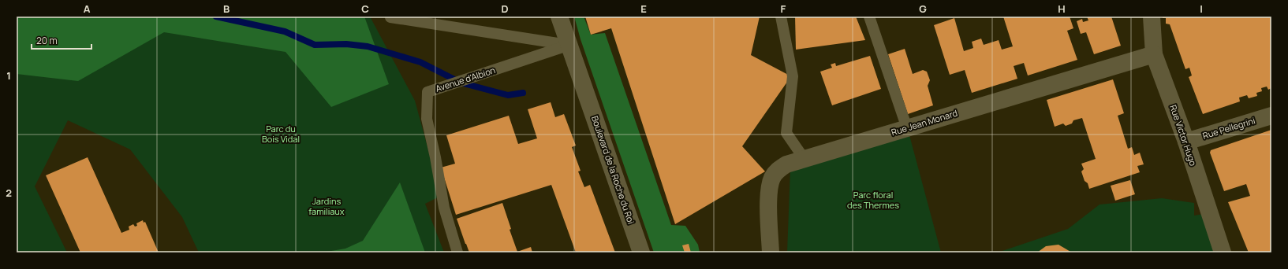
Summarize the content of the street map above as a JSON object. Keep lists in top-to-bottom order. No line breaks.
{"streets":{"street":["Rue Jean Monard","Rue Pellegrini","Rue Victor Hugo","Boulevard de la Roche du Roi"],"lane":["Avenue d'Albion"]},"crossings":[["Avenue d'Albion","Boulevard de la Roche du Roi"],["Rue Jean Monard","Rue Victor Hugo"],["Rue Pellegrini","Rue Victor Hugo"]],"parks":["Parc du Bois Vidal","Parc floral des Thermes","Jardins familiaux"],"scale_bar":"20 m","grid":{"columns":["A","B","C","D","E","F","G","H","I"],"rows":["1","2"]}}
